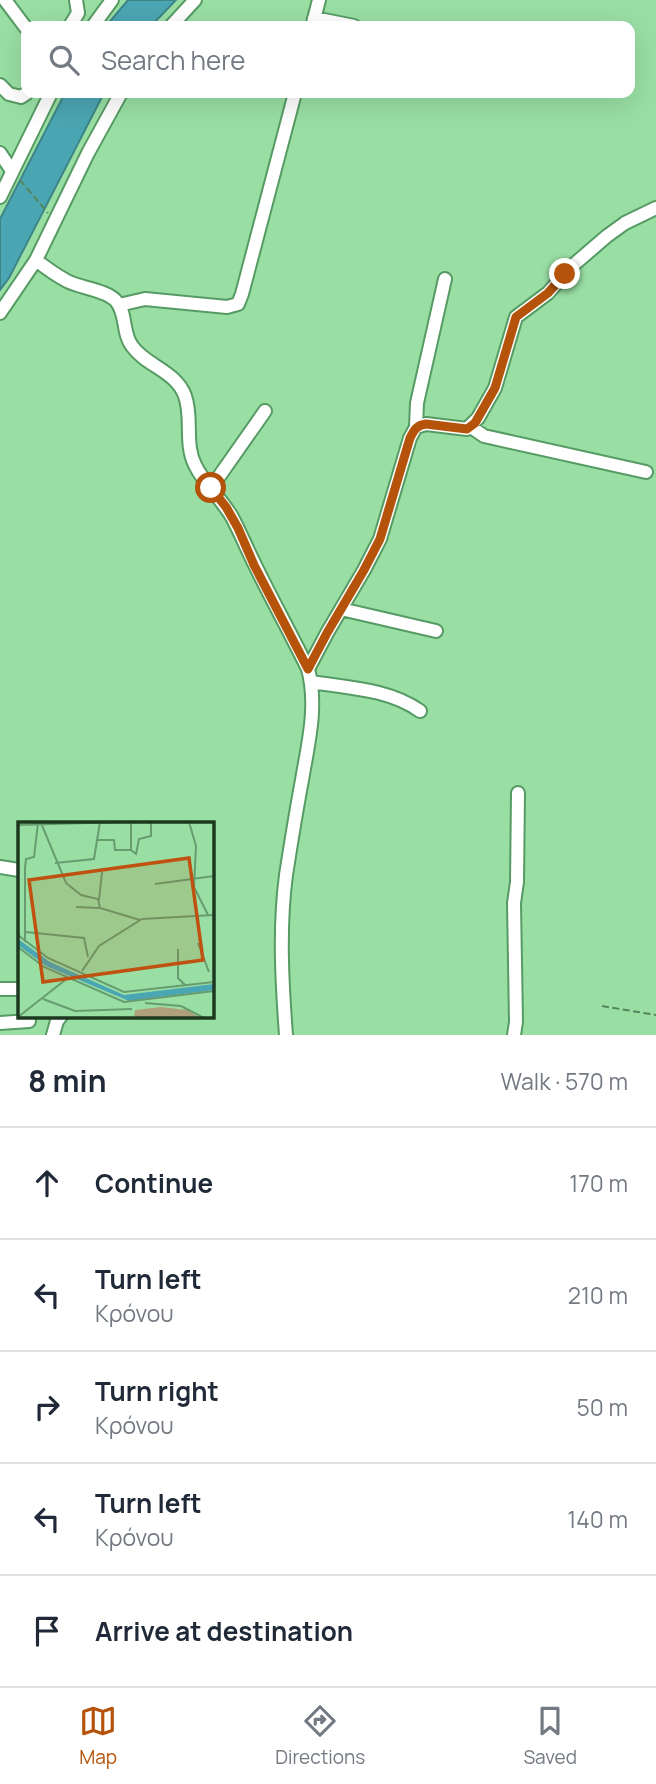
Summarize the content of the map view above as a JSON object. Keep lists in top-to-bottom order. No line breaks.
{"page":{"search":"Search here","heading":["8 min","Walk · 570 m"],"list":[["Continue","170 m"],["Turn left","Κρόνου","210 m"],["Turn right","Κρόνου","50 m"],["Turn left","Κρόνου","140 m"],"Arrive at destination"],"nav":["Map","Directions","Saved"]}}
